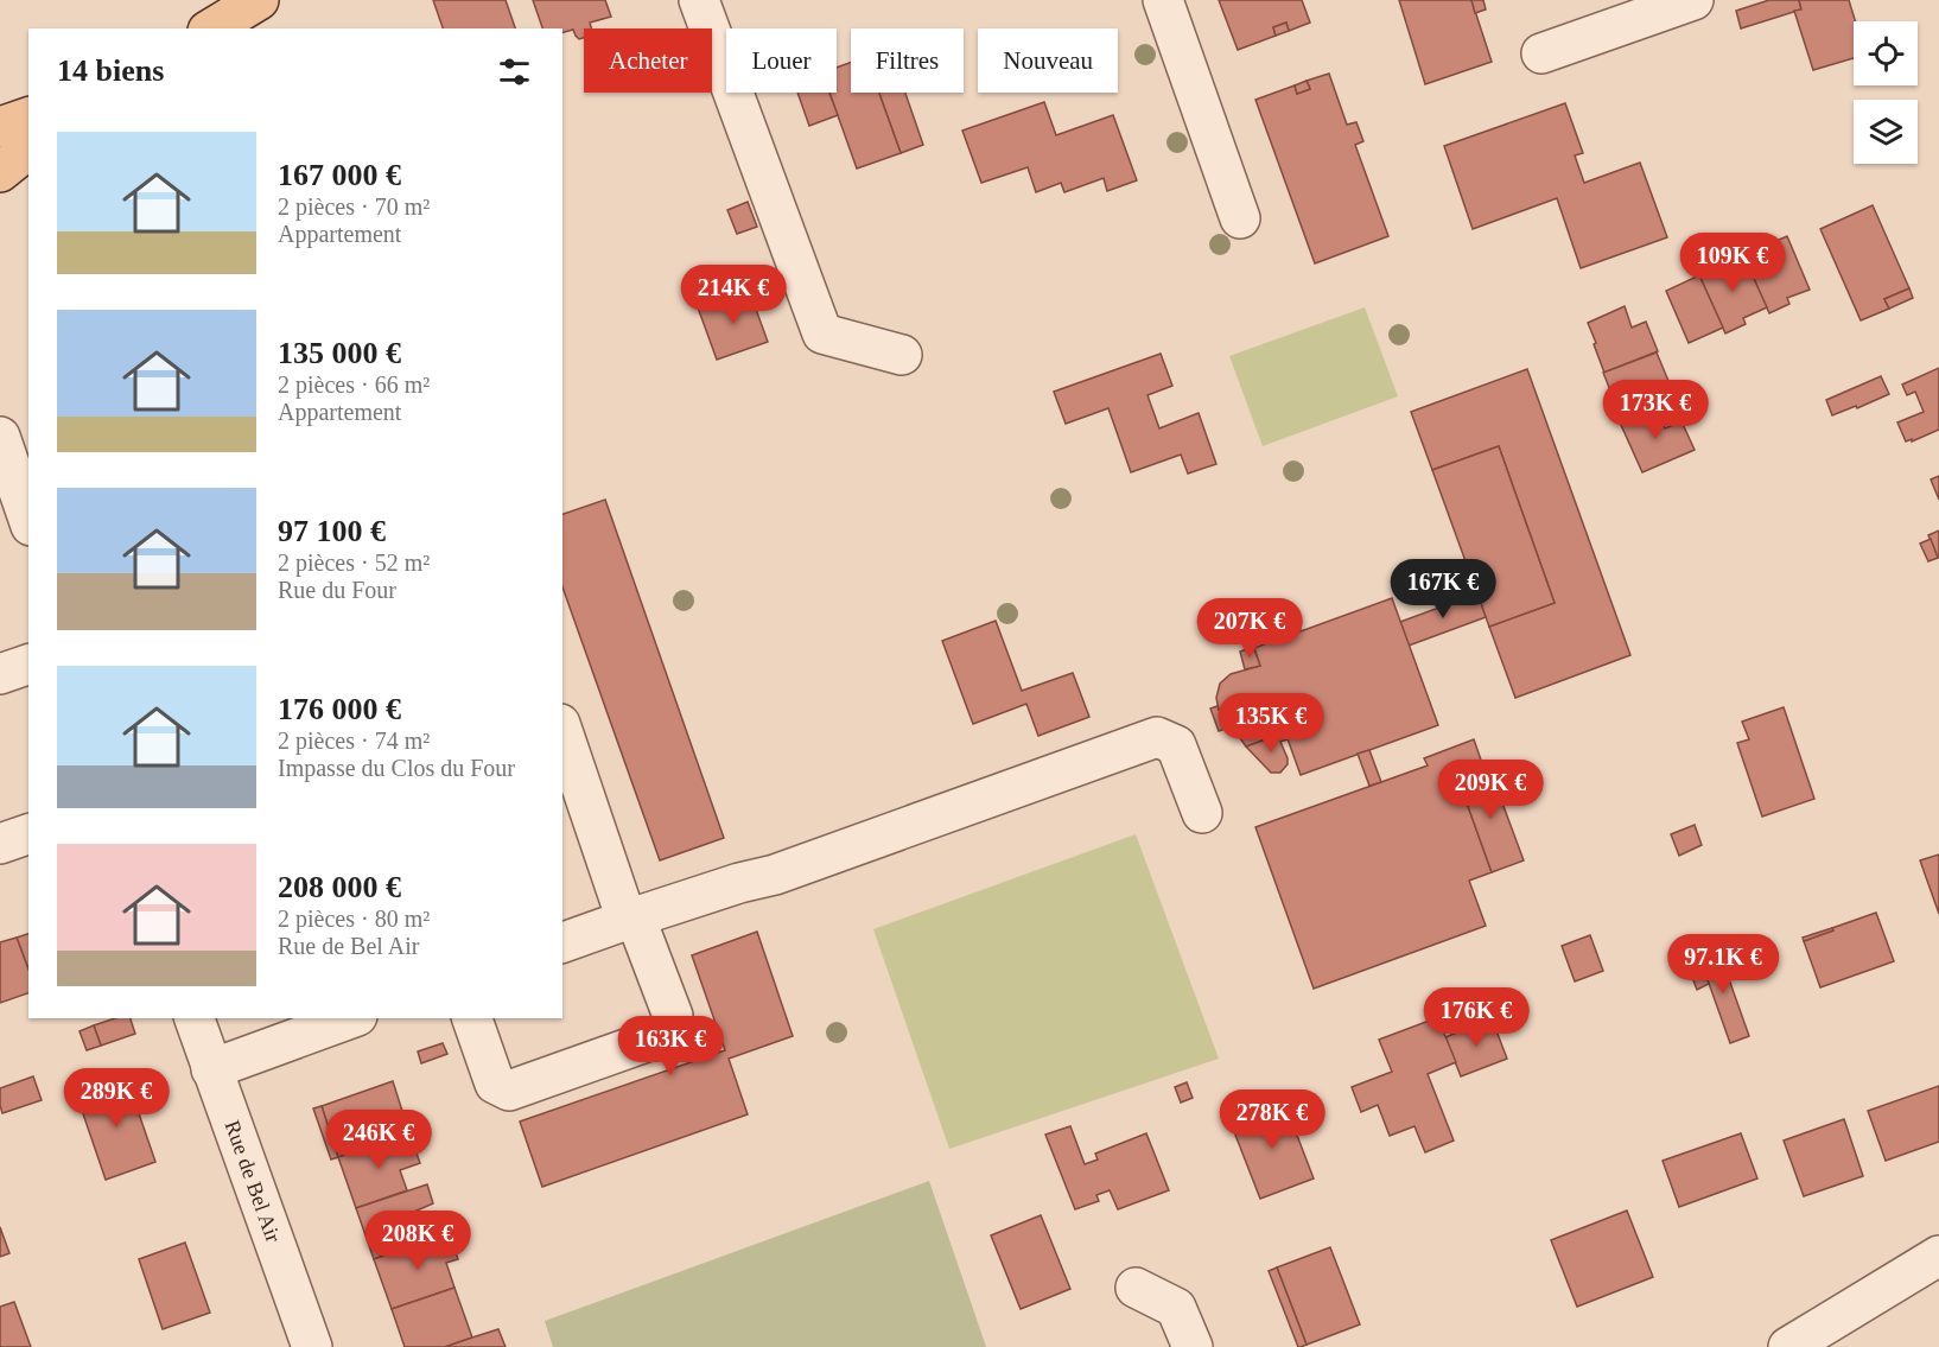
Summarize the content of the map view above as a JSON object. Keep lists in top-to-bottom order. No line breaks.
{"streets":{"street":["Rue de Bel Air"]},"page":{"chip":["Acheter","Louer","Filtres","Nouveau"],"heading":"14 biens","list":[{"name":"167 000 €","note":"2 pièces · 70 m² · Appartement"},{"name":"135 000 €","note":"2 pièces · 66 m² · Appartement"},{"name":"97 100 €","note":"2 pièces · 52 m² · Rue du Four"},{"name":"176 000 €","note":"2 pièces · 74 m² · Impasse du Clos du Four"},{"name":"208 000 €","note":"2 pièces · 80 m² · Rue de Bel Air"}],"price":["109K €","214K €","173K €","167K €","207K €","135K €","209K €","97.1K €","176K €","163K €","289K €","278K €","246K €","208K €"]}}
